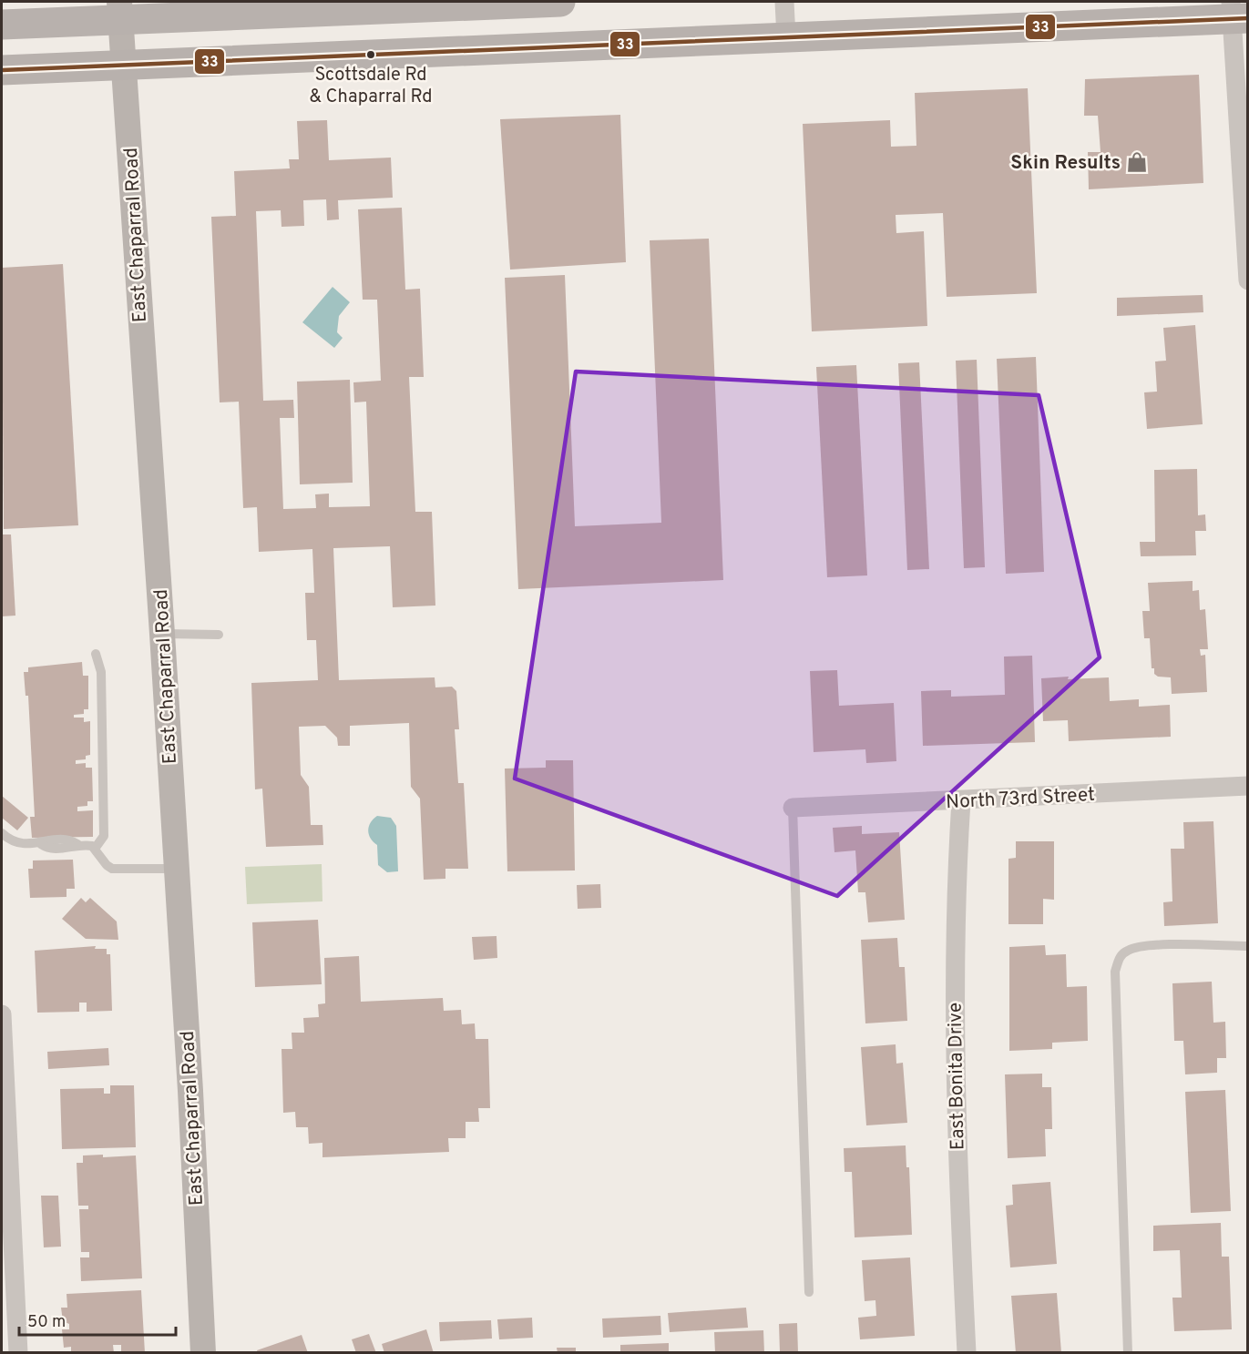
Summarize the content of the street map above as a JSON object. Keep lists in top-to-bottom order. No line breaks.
{"streets":{"main road":["East Chaparral Road"],"street":["North 73rd Street","East Bonita Drive"]},"crossings":[["North 73rd Street","East Bonita Drive"]],"places":{"other":["Scottsdale Rd & Chaparral Rd"],"shop":["Skin Results"]},"lines":["transit line 33"],"scale_bar":"50 m"}
